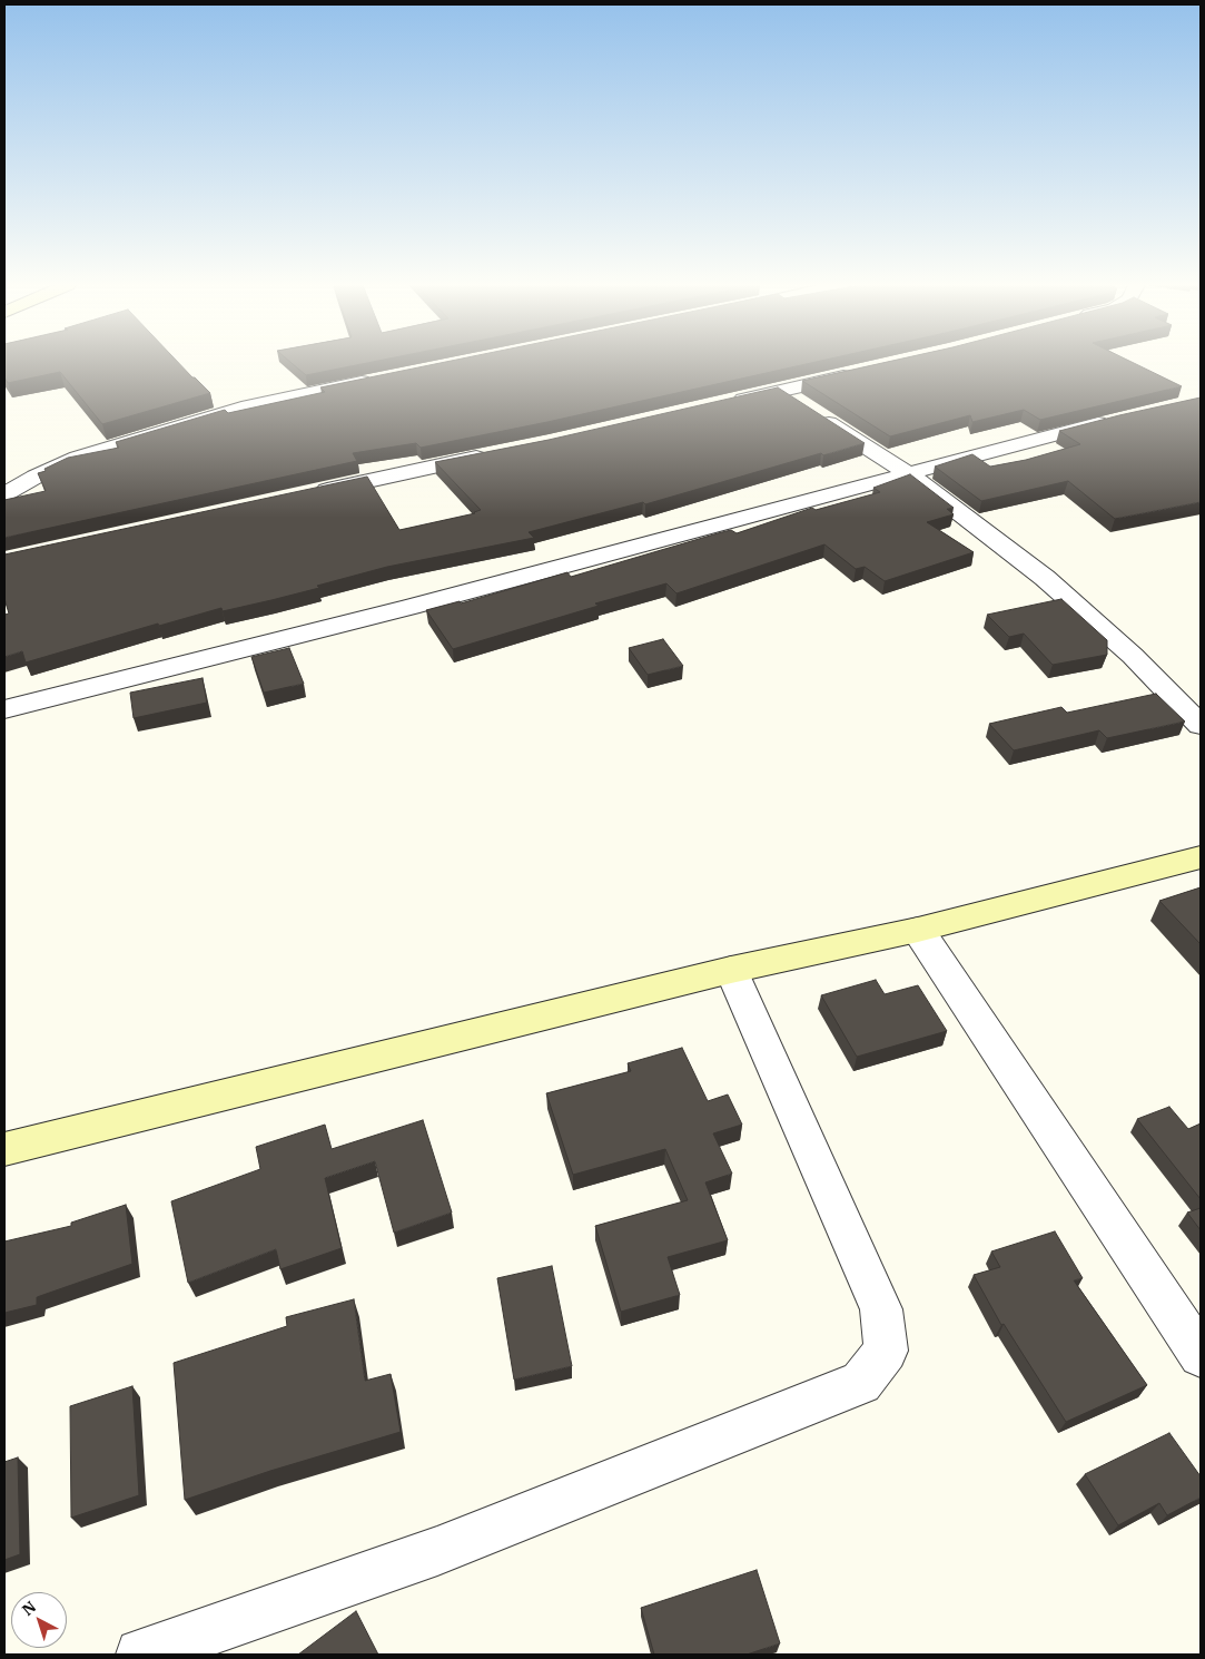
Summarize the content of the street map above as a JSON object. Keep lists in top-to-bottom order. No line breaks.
{"north":"top left"}
